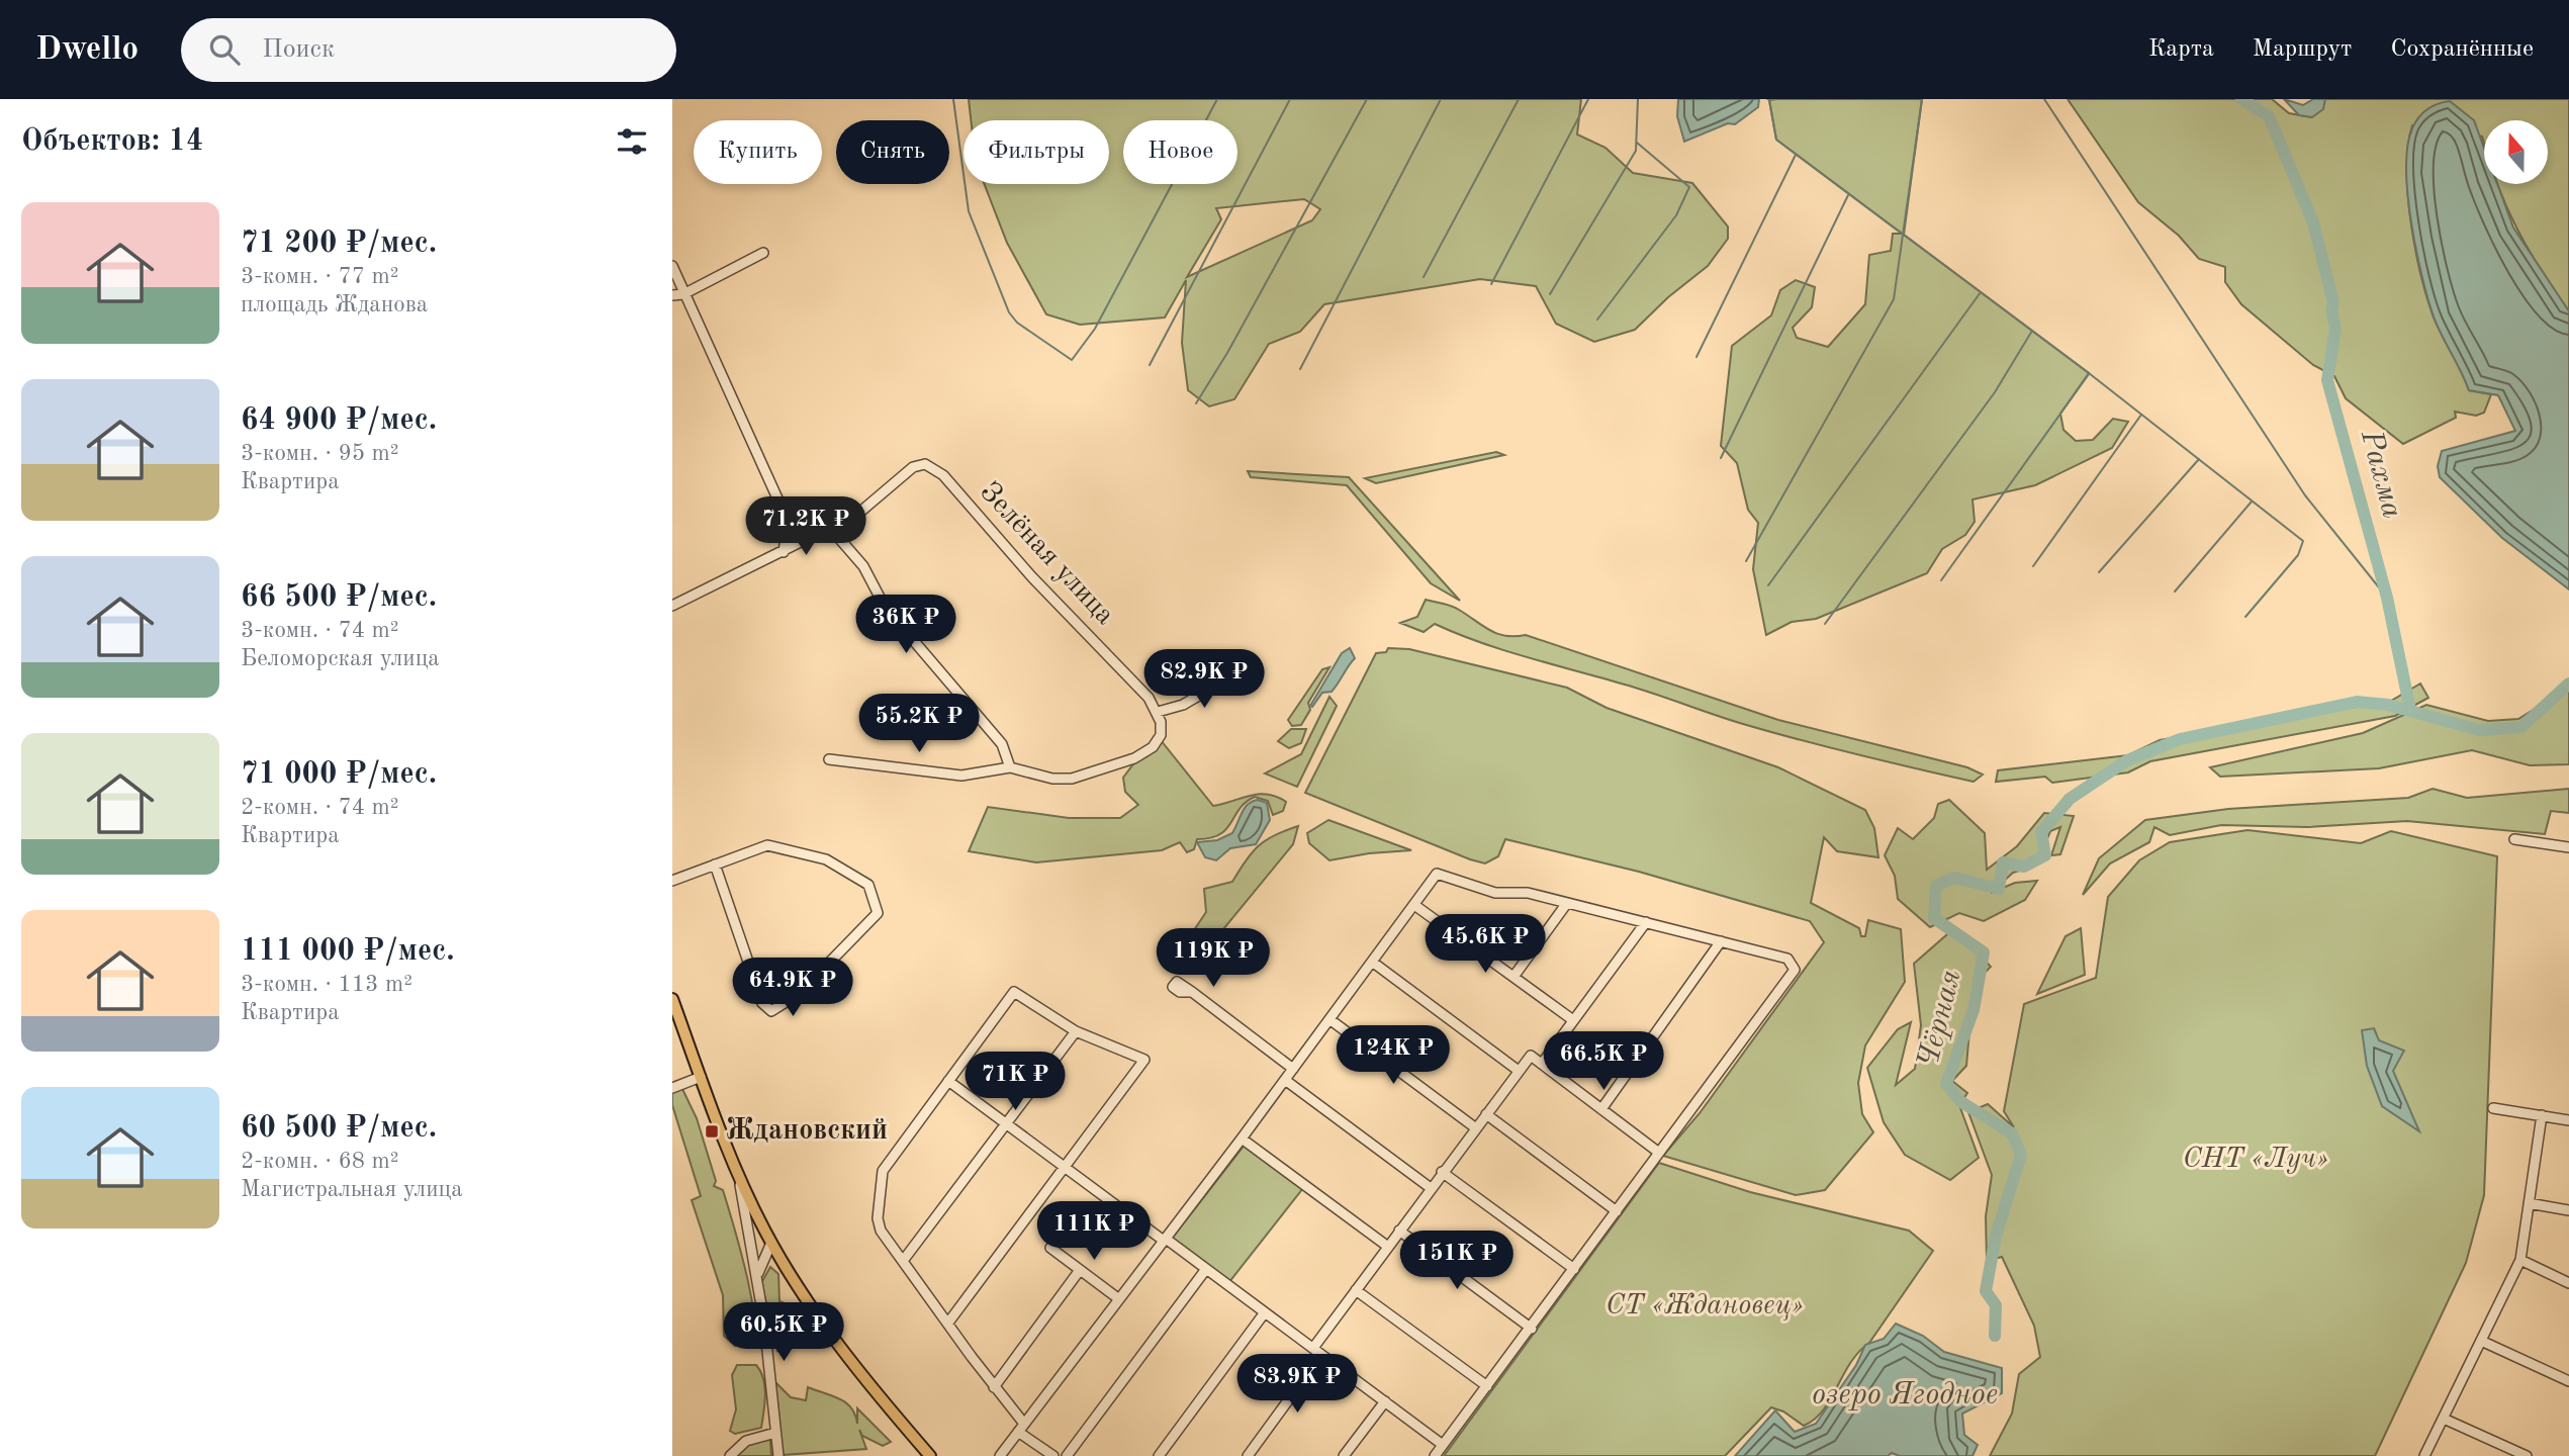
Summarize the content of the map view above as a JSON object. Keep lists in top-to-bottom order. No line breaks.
{"streets":{"street":["Зелёная улица"]},"water":["Рахма","Чёрная","озеро Ягодное"],"parks":["СНТ «Луч»","СТ «Ждановец»"],"places":{"transit":["Ждановский"]},"north":"top","page":{"header":"Dwello","search":"Поиск","nav":["Карта","Маршрут","Сохранённые"],"heading":"Объектов: 14","chip":["Купить","Снять","Фильтры","Новое"],"list":[{"name":"71 200 ₽/мес.","note":"3-комн. · 77 m² · площадь Жданова"},{"name":"64 900 ₽/мес.","note":"3-комн. · 95 m² · Квартира"},{"name":"66 500 ₽/мес.","note":"3-комн. · 74 m² · Беломорская улица"},{"name":"71 000 ₽/мес.","note":"2-комн. · 74 m² · Квартира"},{"name":"111 000 ₽/мес.","note":"3-комн. · 113 m² · Квартира"},{"name":"60 500 ₽/мес.","note":"2-комн. · 68 m² · Магистральная улица"}],"price":["71.2K ₽","36K ₽","82.9K ₽","55.2K ₽","45.6K ₽","119K ₽","64.9K ₽","124K ₽","66.5K ₽","71K ₽","111K ₽","151K ₽","60.5K ₽","83.9K ₽"]}}
